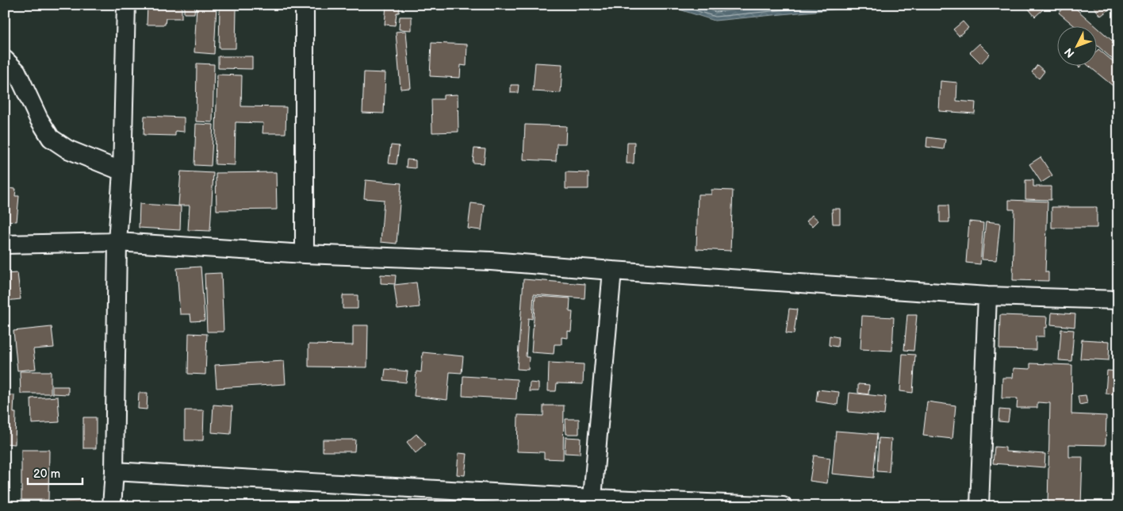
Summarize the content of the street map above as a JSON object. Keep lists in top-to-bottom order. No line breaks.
{"scale_bar":"20 m","north":"bottom left"}
